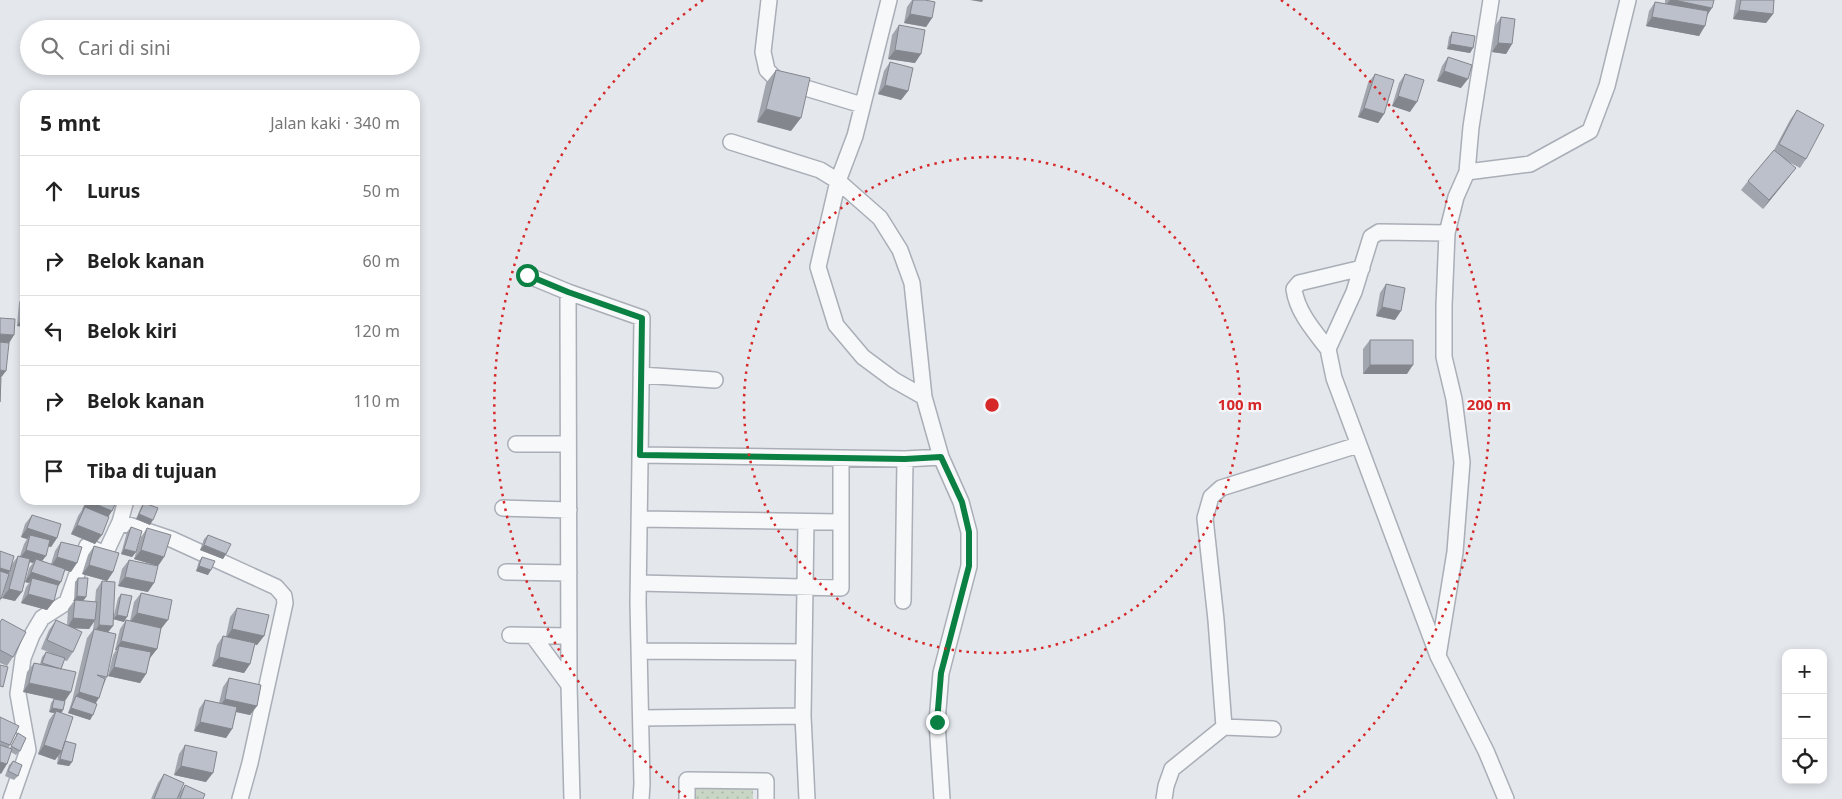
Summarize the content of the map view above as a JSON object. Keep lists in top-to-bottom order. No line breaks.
{"page":{"search":"Cari di sini","heading":["5 mnt","Jalan kaki · 340 m"],"list":[["Lurus","50 m"],["Belok kanan","60 m"],["Belok kiri","120 m"],["Belok kanan","110 m"],"Tiba di tujuan"],"map_buttons":["+","−"]},"rings":["100 m","200 m"]}
